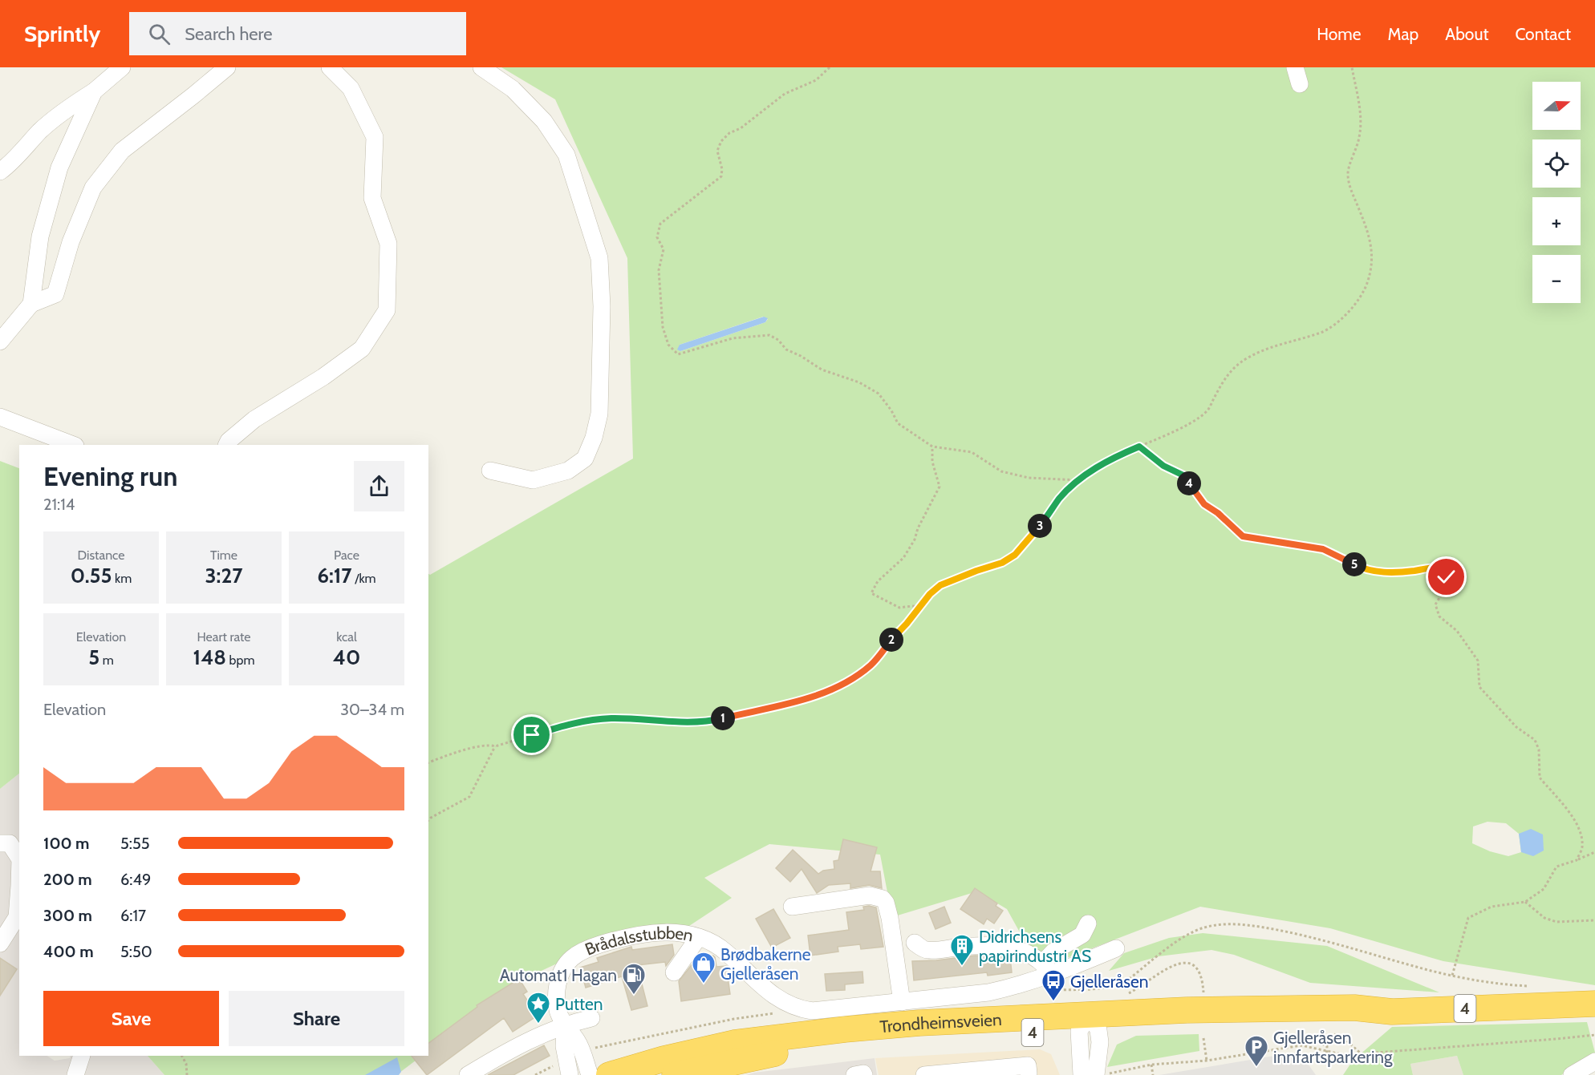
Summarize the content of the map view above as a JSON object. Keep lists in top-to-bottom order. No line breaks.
{"streets":{"highway":["4","Trondheimsveien"],"street":["Brådalsstubben"]},"places":{"building":["Didrichsens papirindustri AS"],"shop":["Brødbakerne Gjelleråsen"],"fuel station":["Automat1 Hagan"],"bus stop":["Gjelleråsen"],"place":["Putten"],"parking":["Gjelleråsen innfartsparkering"]},"north":"right","page":{"header":"Sprintly","search":"Search here","nav":["Home","Map","About","Contact"],"map_buttons":["+","−"],"heading":["Evening run","21:14"],"pins":["4","3","5","2","1"],"stats":[["Distance","0.55 km"],["Time","3:27"],["Pace","6:17 /km"],["Elevation","5 m"],["Heart rate","148 bpm"],["kcal","40"]],"chart":["Elevation","30–34 m"],"list":[{"name":"100 m","note":"5:55"},{"name":"200 m","note":"6:49"},{"name":"300 m","note":"6:17"},{"name":"400 m","note":"5:50"}],"buttons":["Save","Share"]}}
